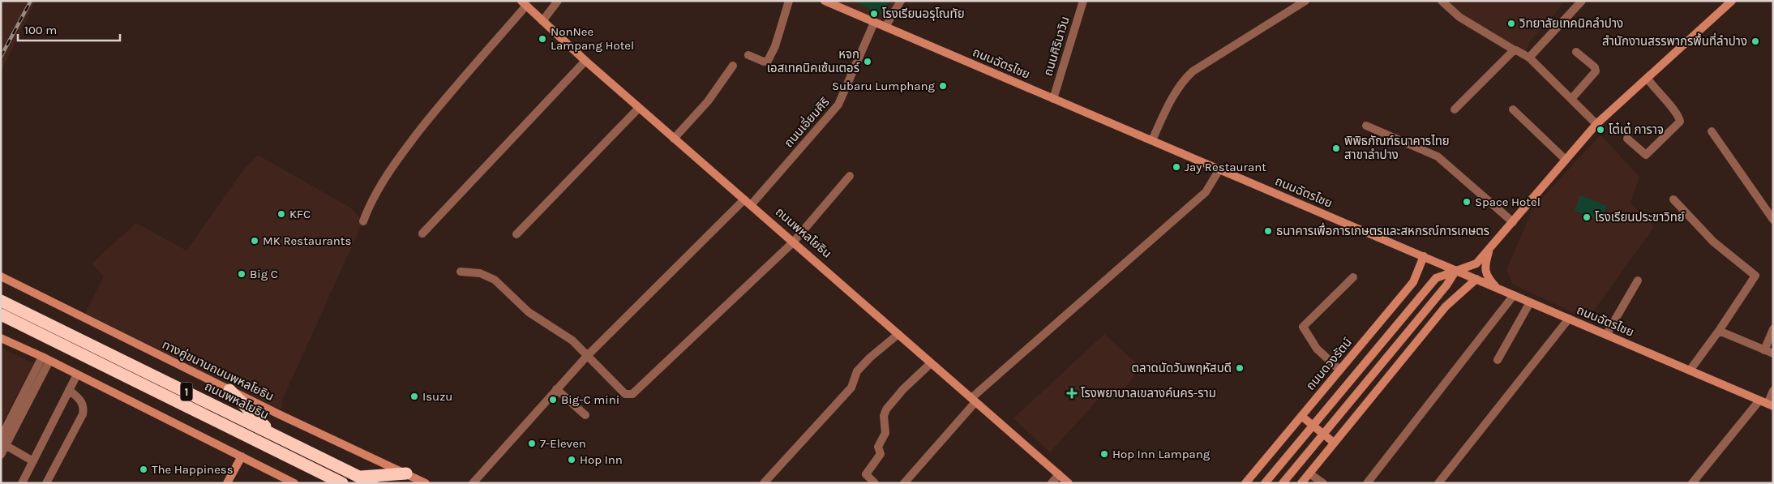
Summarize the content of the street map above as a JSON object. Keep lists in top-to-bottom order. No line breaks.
{"streets":{"highway":["ถนนพหลโยธิน","1"],"main road":["ถนนฉัตรไชย","ถนนดวงรัตน์","ทางคู่ขนานถนนพหลโยธิน"],"street":["ถนนศิรินาวิน","ถนนเอี่ยมศิริ"]},"crossings":[["ถนนศิรินาวิน","ถนนฉัตรไชย"],["ถนนฉัตรไชย","ถนนเอี่ยมศิริ"],["ถนนฉัตรไชย","ถนนดวงรัตน์"],["ถนนเอี่ยมศิริ","ถนนพหลโยธิน"]],"places":{"other":["โรงเรียนอรุโณทัย","วิทยาลัยเทคนิคลำปาง","NonNee Lampang Hotel","สำนักงานสรรพากรพื้นที่ลำปาง","หจก เอสเทคนิคเซ้นเตอร์","Subaru Lumphang","โต๋เต๋ การาจ","พิพิธภัณฑ์ธนาคารไทย สาขาลำปาง","Jay Restaurant","Space Hotel","KFC","โรงเรียนประชาวิทย์","ธนาคารเพื่อการเกษตรและสหกรณ์การเกษตร","MK Restaurants","Big C","ตลาดนัดวันพฤหัสบดี","Isuzu","Big-C mini","7-Eleven","Hop Inn Lampang","Hop Inn","The Happiness"],"health":["โรงพยาบาลเขลางค์นคร-ราม"]},"scale_bar":"100 m"}
